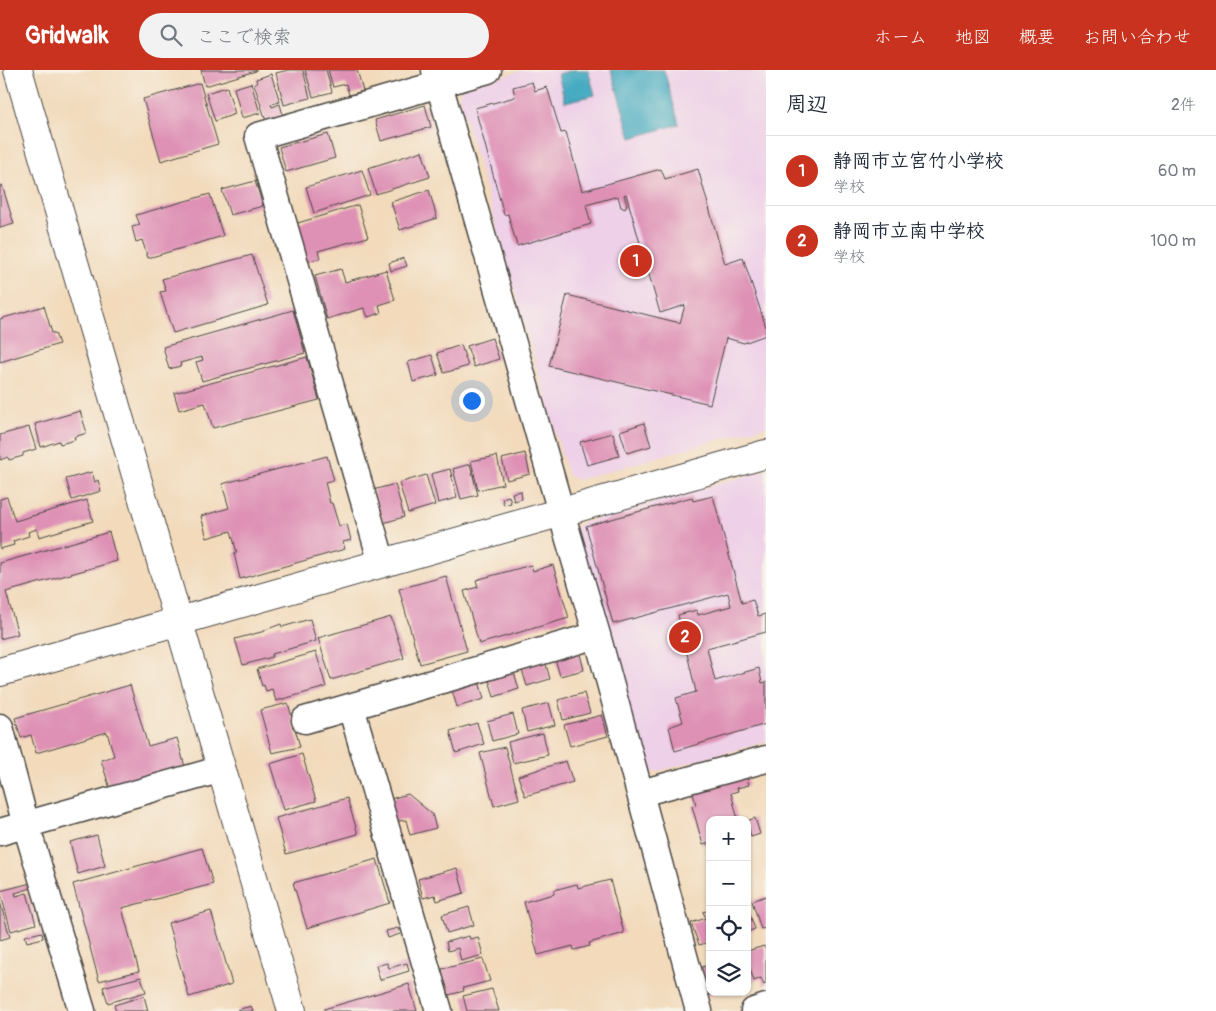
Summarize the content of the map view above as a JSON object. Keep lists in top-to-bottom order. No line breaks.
{"page":{"header":"Gridwalk","search":"ここで検索","nav":["ホーム","地図","概要","お問い合わせ"],"heading":["周辺","2件"],"list":[{"mark":"1","name":"静岡市立宮竹小学校","note":"学校","value":"60 m"},{"mark":"2","name":"静岡市立南中学校","note":"学校","value":"100 m"}],"pins":["1","2"],"map_buttons":["+","−"]}}
